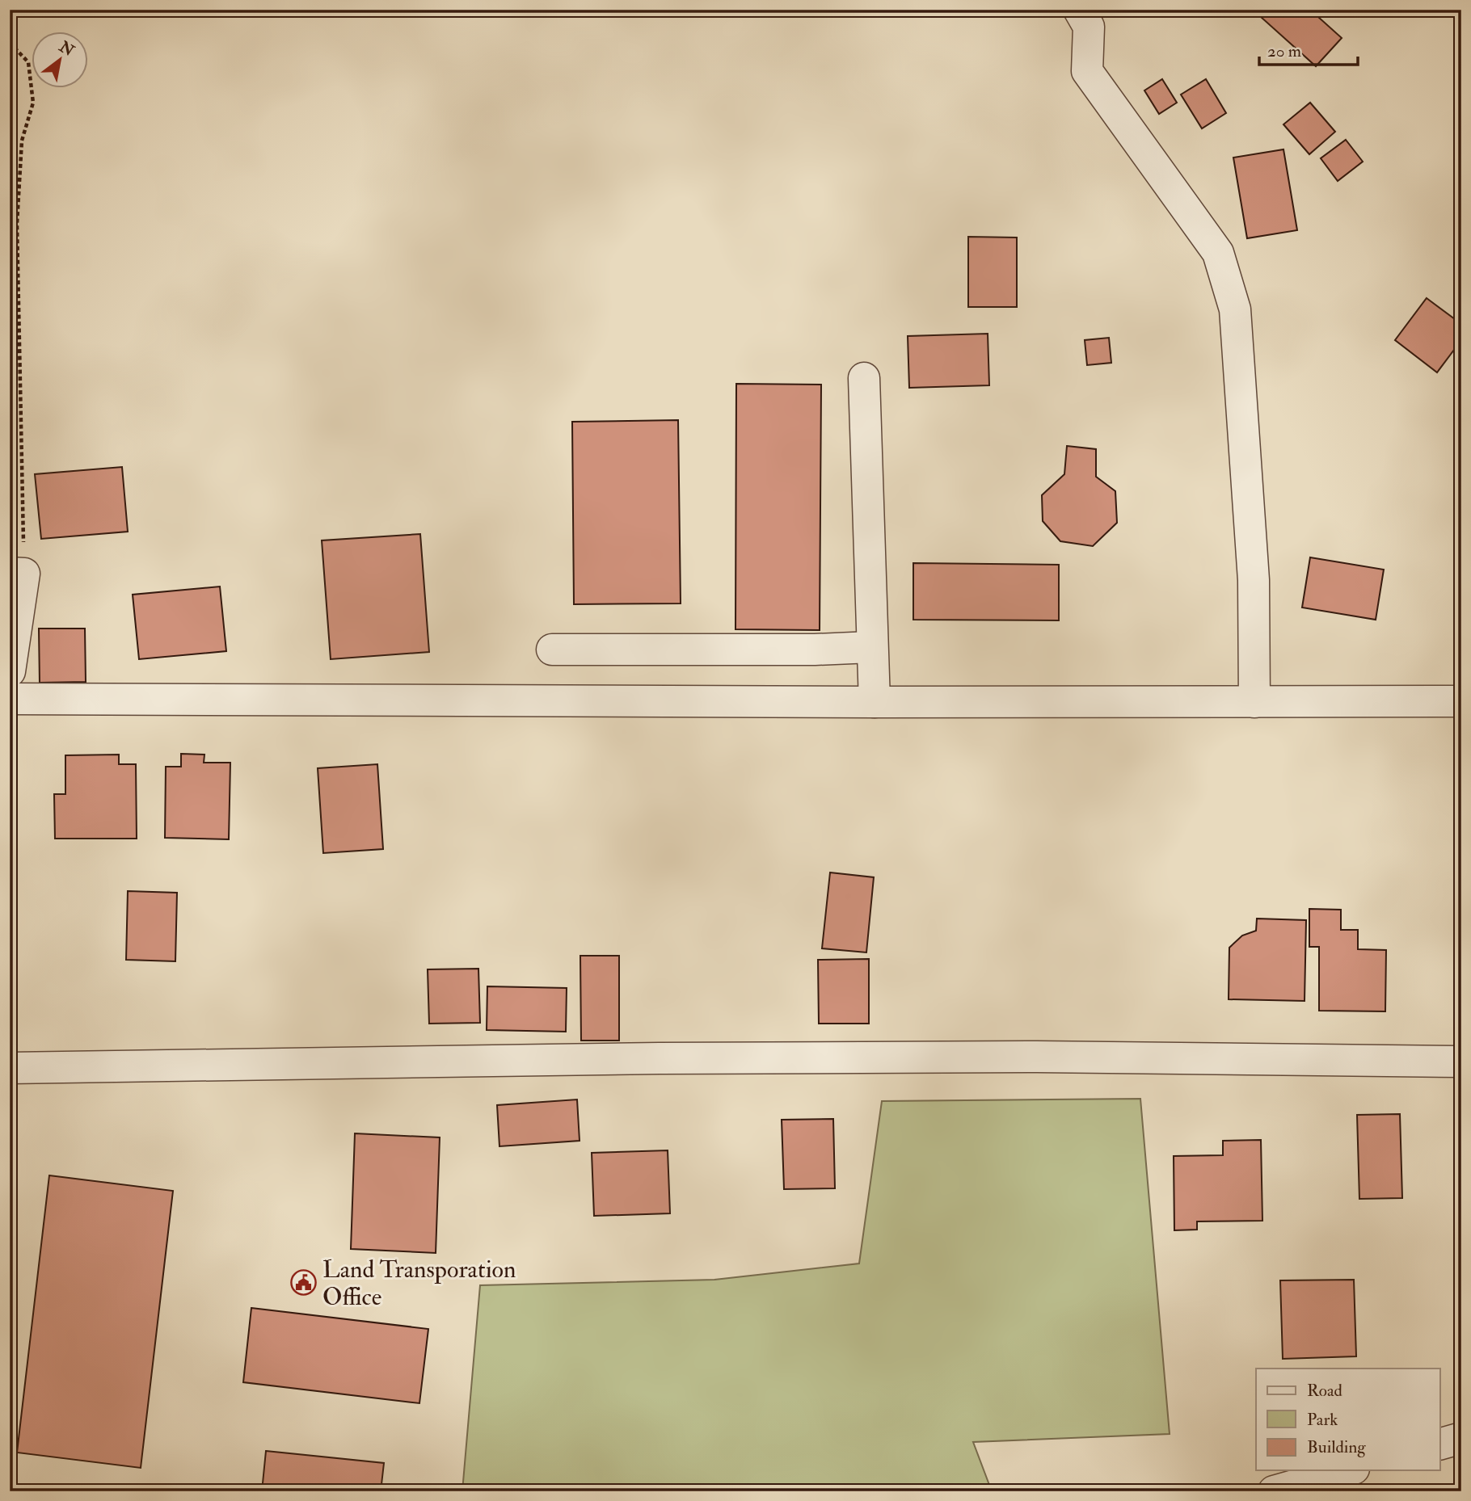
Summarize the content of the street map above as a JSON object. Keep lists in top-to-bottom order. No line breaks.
{"places":{"public building":["Land Transporation Office"]},"legend":["Road","Park","Building"],"scale_bar":"20 m","north":"top right"}
